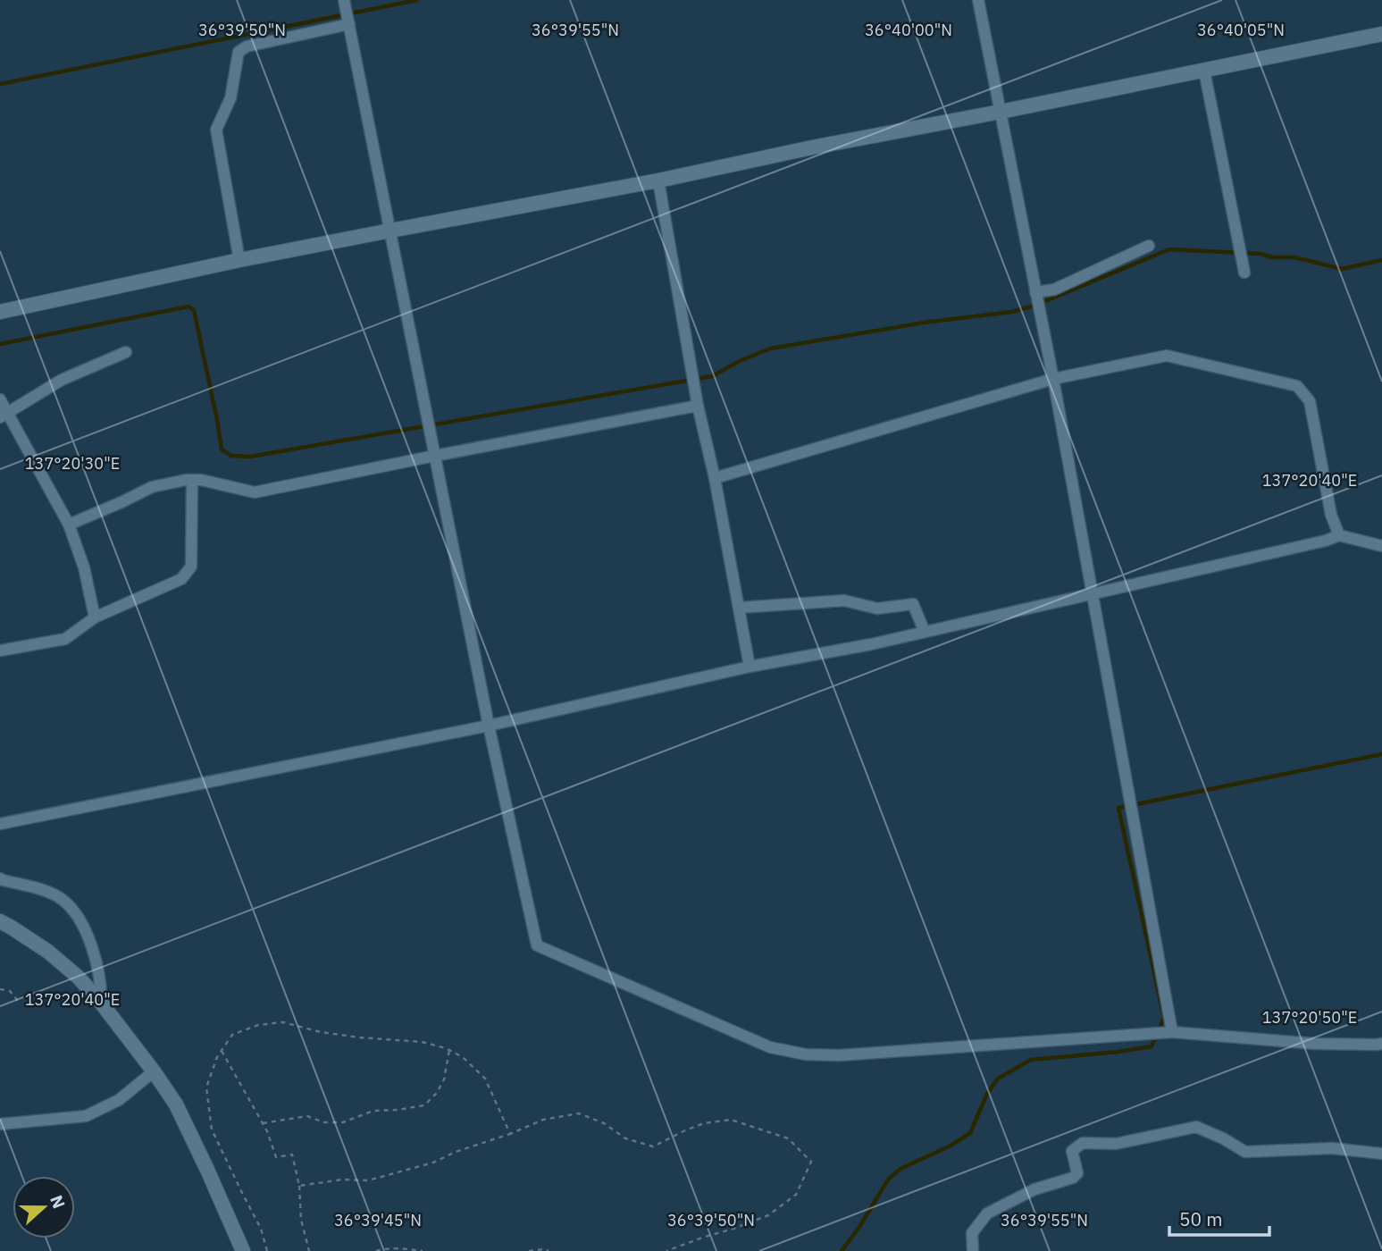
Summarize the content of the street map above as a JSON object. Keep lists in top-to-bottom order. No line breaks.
{"scale_bar":"50 m","north":"right","coordinates":["36°40'00\"N","36°40'05\"N","36°39'50\"N","36°39'55\"N","137°20'30\"E","137°20'40\"E","137°20'50\"E","36°39'45\"N"]}
